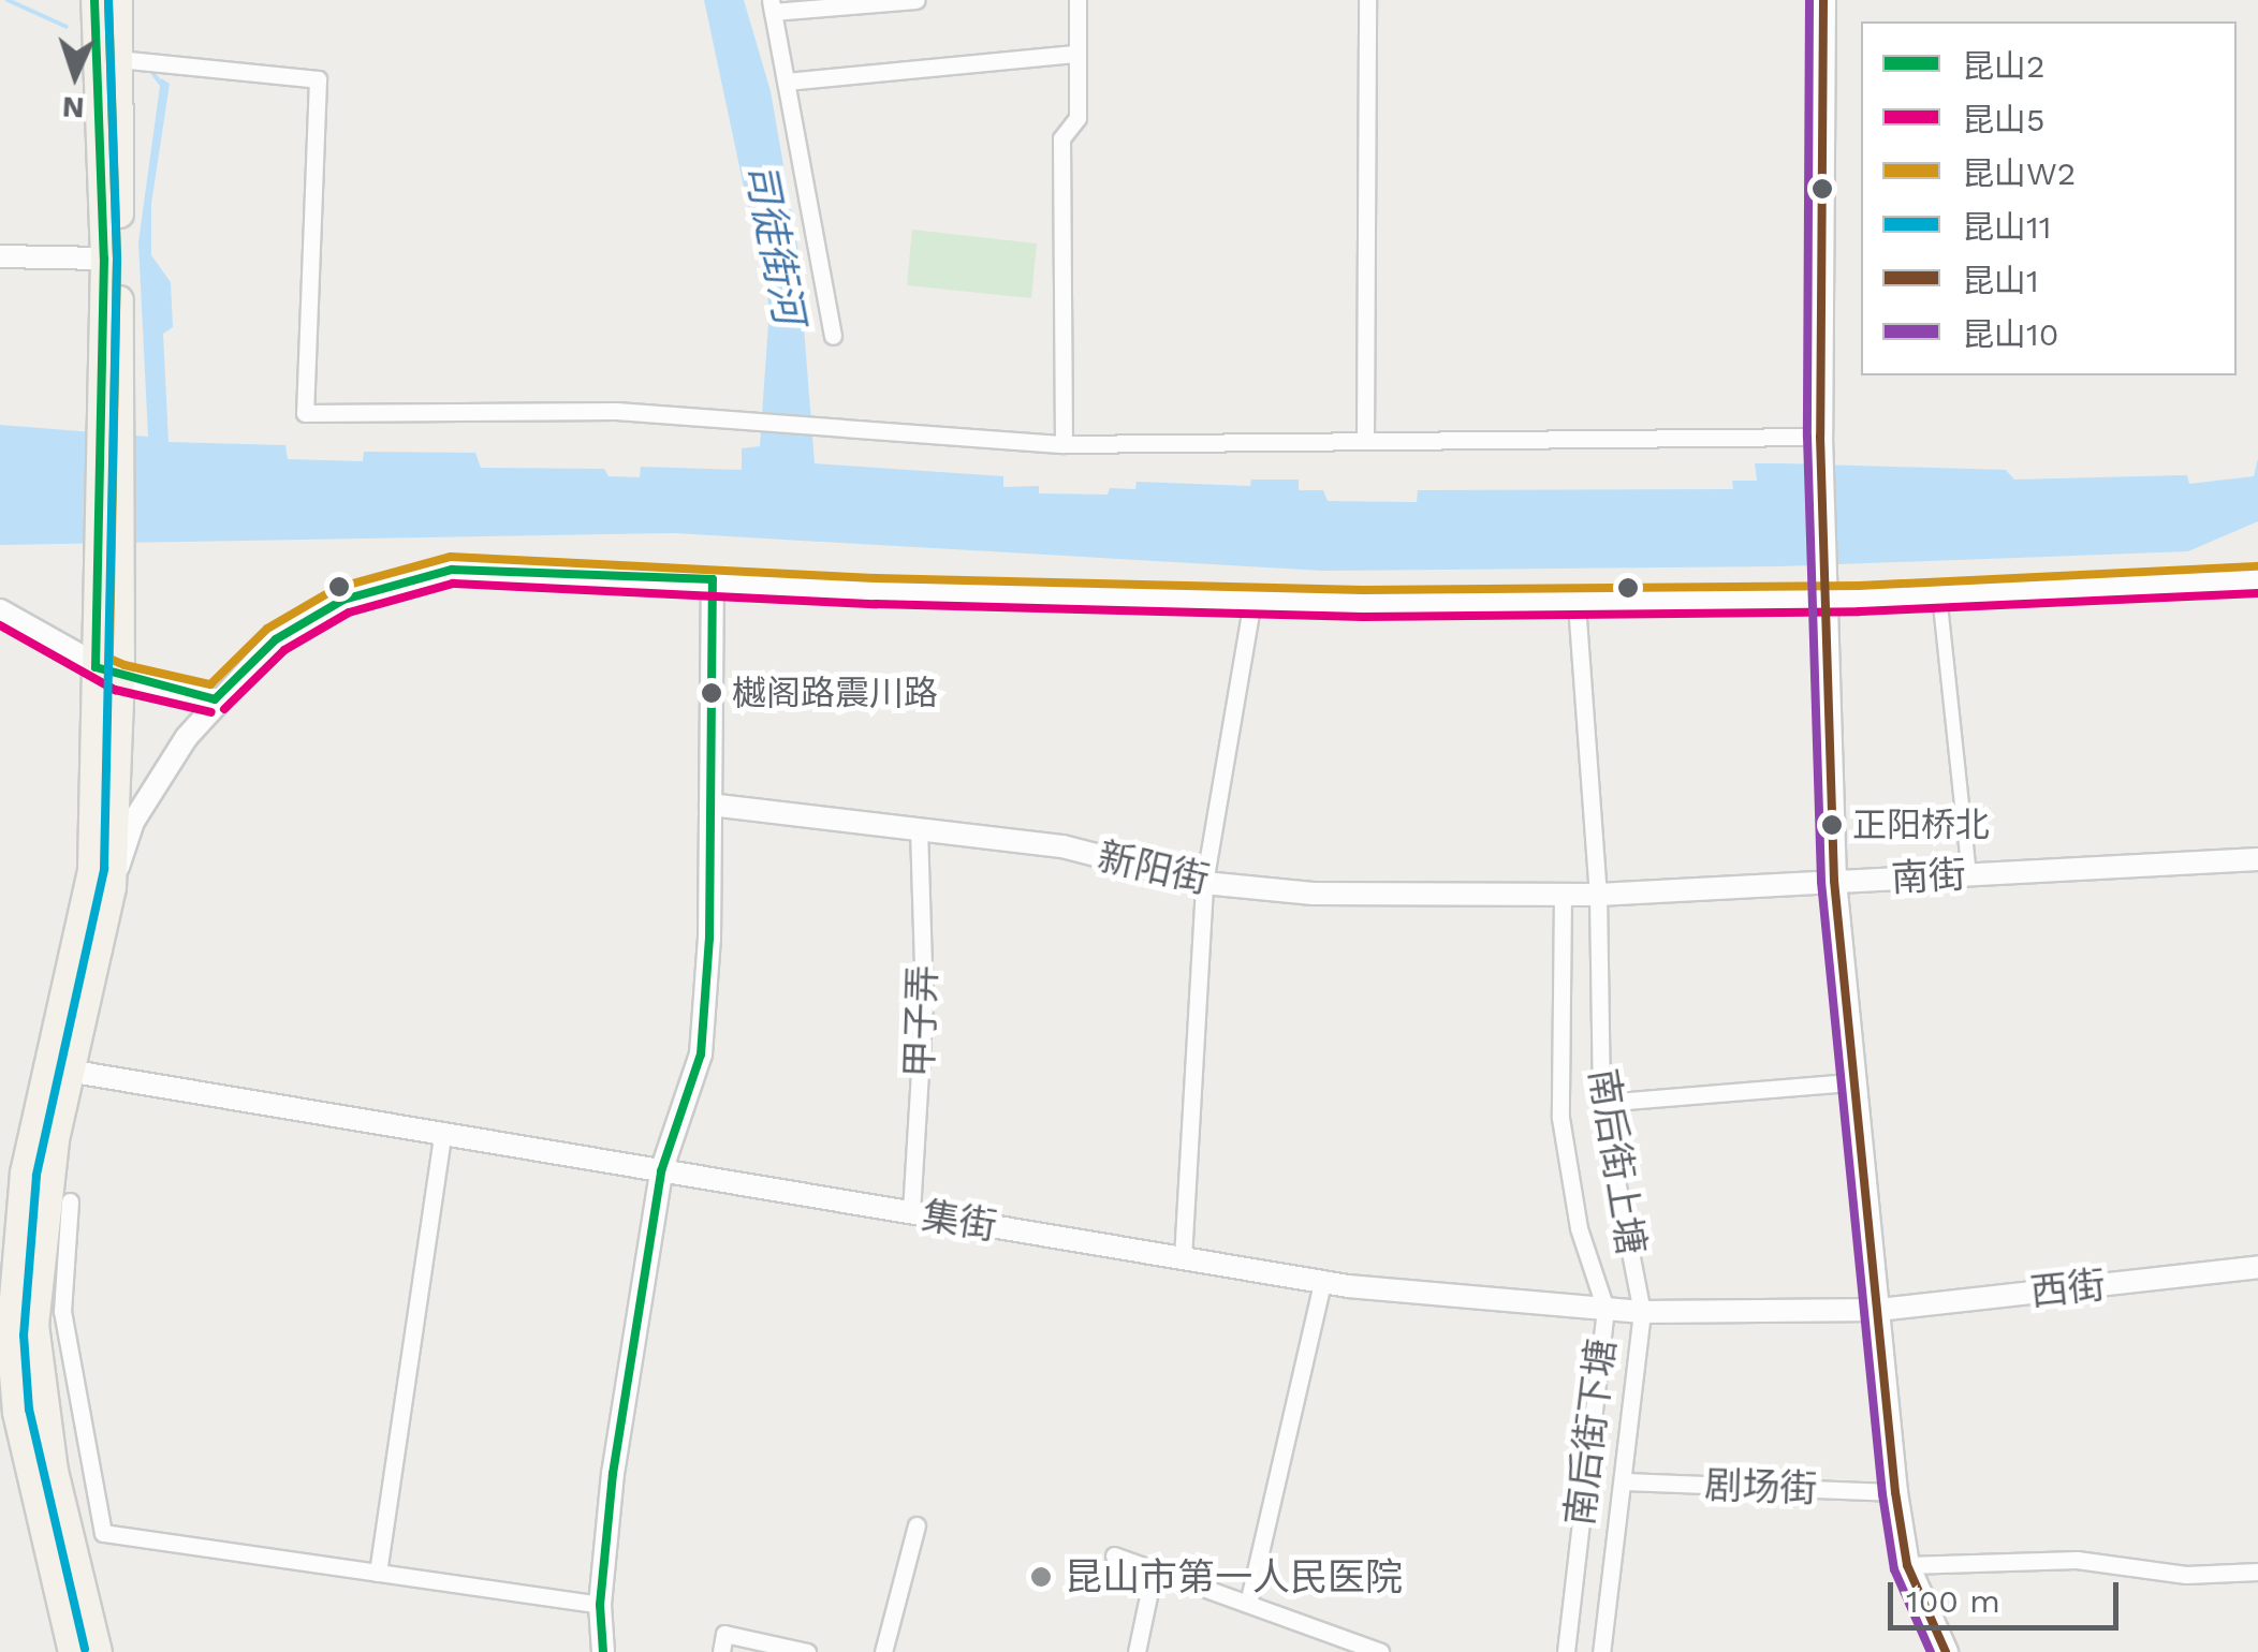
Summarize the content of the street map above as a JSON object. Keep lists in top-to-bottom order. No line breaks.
{"streets":{"street":["新阳街","南街","甲子弄","南后街上塘","集街","西街","南后街下塘","剧场街"]},"crossings":[["新阳街","南街"],["新阳街","甲子弄"],["新阳街","南后街上塘"],["新阳街","南后街下塘"],["南街","南后街上塘"],["甲子弄","集街"],["南后街上塘","集街"],["南后街上塘","剧场街"],["集街","西街"],["集街","南后街下塘"]],"water":["司徒街河"],"places":["樾阁路震川路","正阳桥北","昆山市第一人民医院"],"lines":["transit line 昆山2","transit line 昆山W2","transit line 昆山11","transit line 昆山1","transit line 昆山10","transit line 昆山5"],"legend":["昆山2","昆山5","昆山W2","昆山11","昆山1","昆山10"],"scale_bar":"100 m","north":"bottom"}
